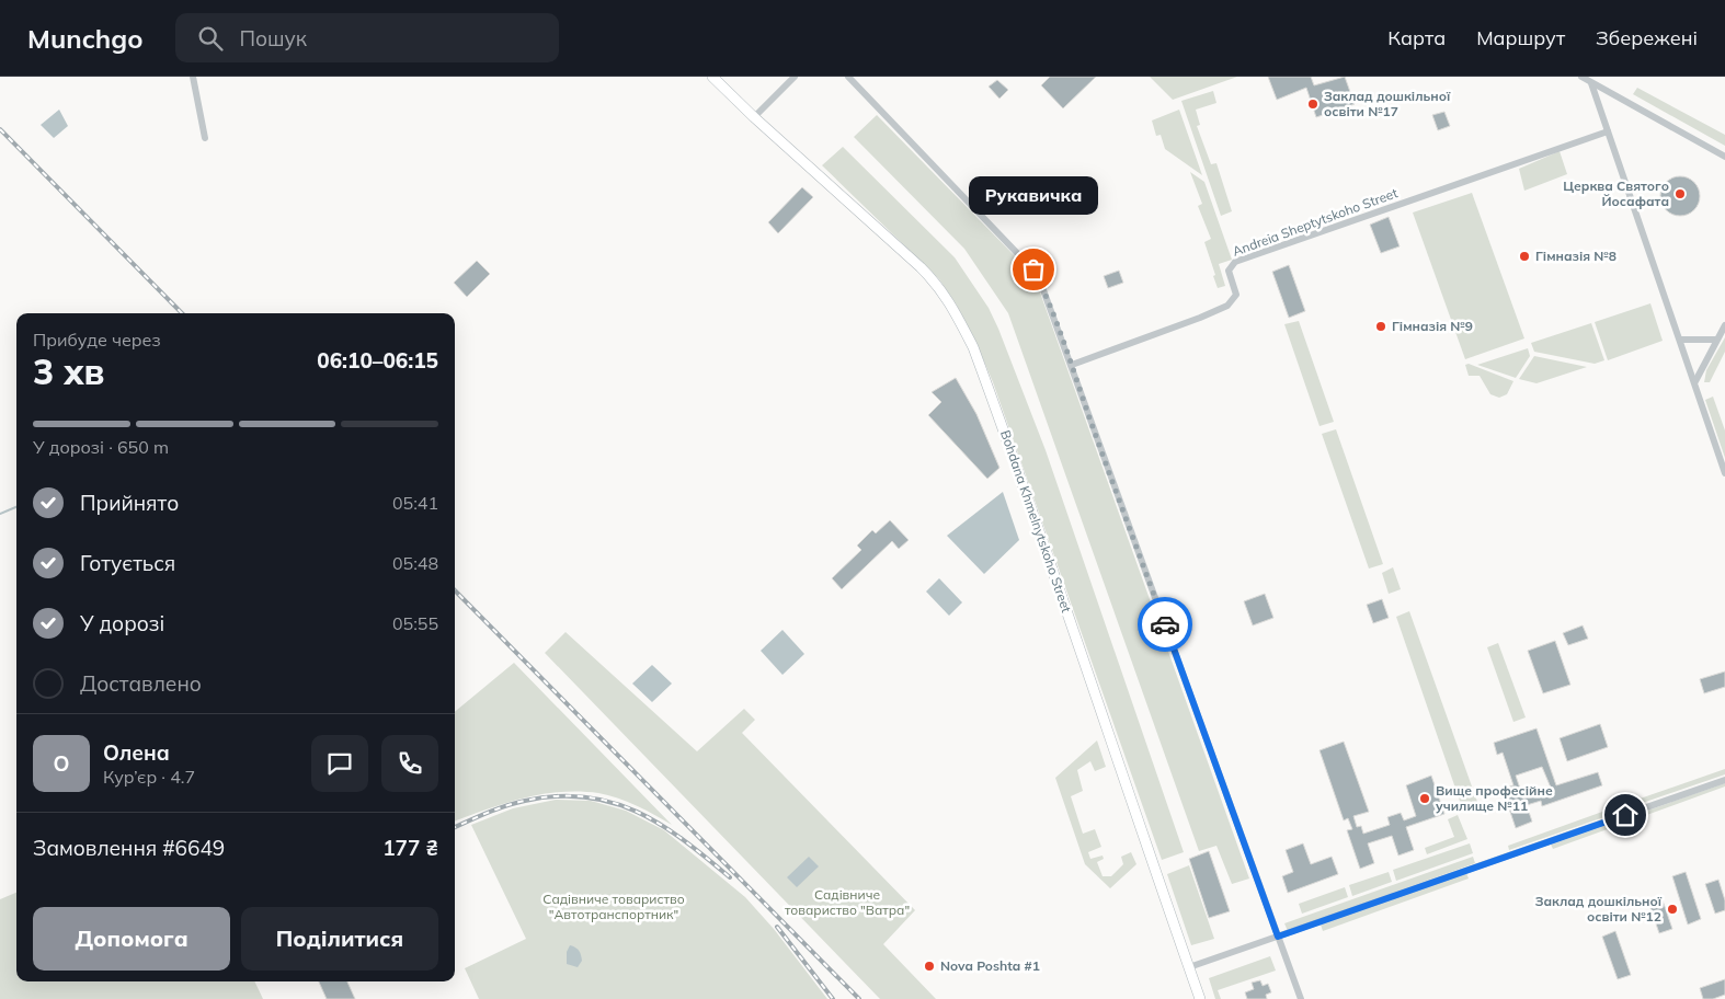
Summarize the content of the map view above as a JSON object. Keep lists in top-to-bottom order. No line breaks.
{"streets":{"street":["Andreia Sheptytskoho Street","Bohdana Khmelnytskoho Street"]},"parks":["Садівниче товариство \"Ватра\"","Садівниче товариство \"Автотранспортник\""],"places":["Заклад дошкільної освіти №17","Церква Святого Йосафата","Гімназія №8","Рукавичка","Гімназія №9","Вище професійне училище №11","Заклад дошкільної освіти №12","Nova Poshta #1"],"page":{"header":"Munchgo","search":"Пошук","nav":["Карта","Маршрут","Збережені"],"bubble":"Рукавичка","heading":["3 хв","Прибуде через","06:10–06:15"],"panel":["Олена","Кур’єр · 4.7","Замовлення #6649","177 ₴"],"bar":"У дорозі · 650 m","list":[["Прийнято","05:41"],["Готується","05:48"],["У дорозі","05:55"],"Доставлено"],"round":"О","buttons":["Допомога","Поділитися"]}}
